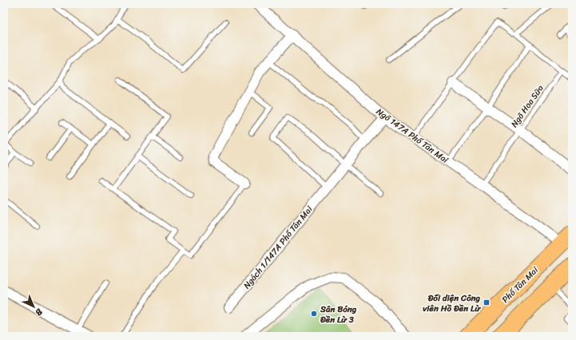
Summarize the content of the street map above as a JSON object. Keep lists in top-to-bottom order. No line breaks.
{"streets":{"main road":["Phố Tân Mai"],"street":["Ngõ 147A Phố Tân Mai","Ngách 1/147A Phố Tân Mai"],"lane":["Ngõ Hoa Sữa"]},"crossings":[["Ngõ Hoa Sữa","Ngõ 147A Phố Tân Mai"],["Ngõ 147A Phố Tân Mai","Ngách 1/147A Phố Tân Mai"],["Ngõ 147A Phố Tân Mai","Phố Tân Mai"]],"places":{"transit":["Đối diện Công viên Hồ Đền Lừ"],"other":["Sân Bóng Đền Lừ 3"]},"north":"bottom right"}
